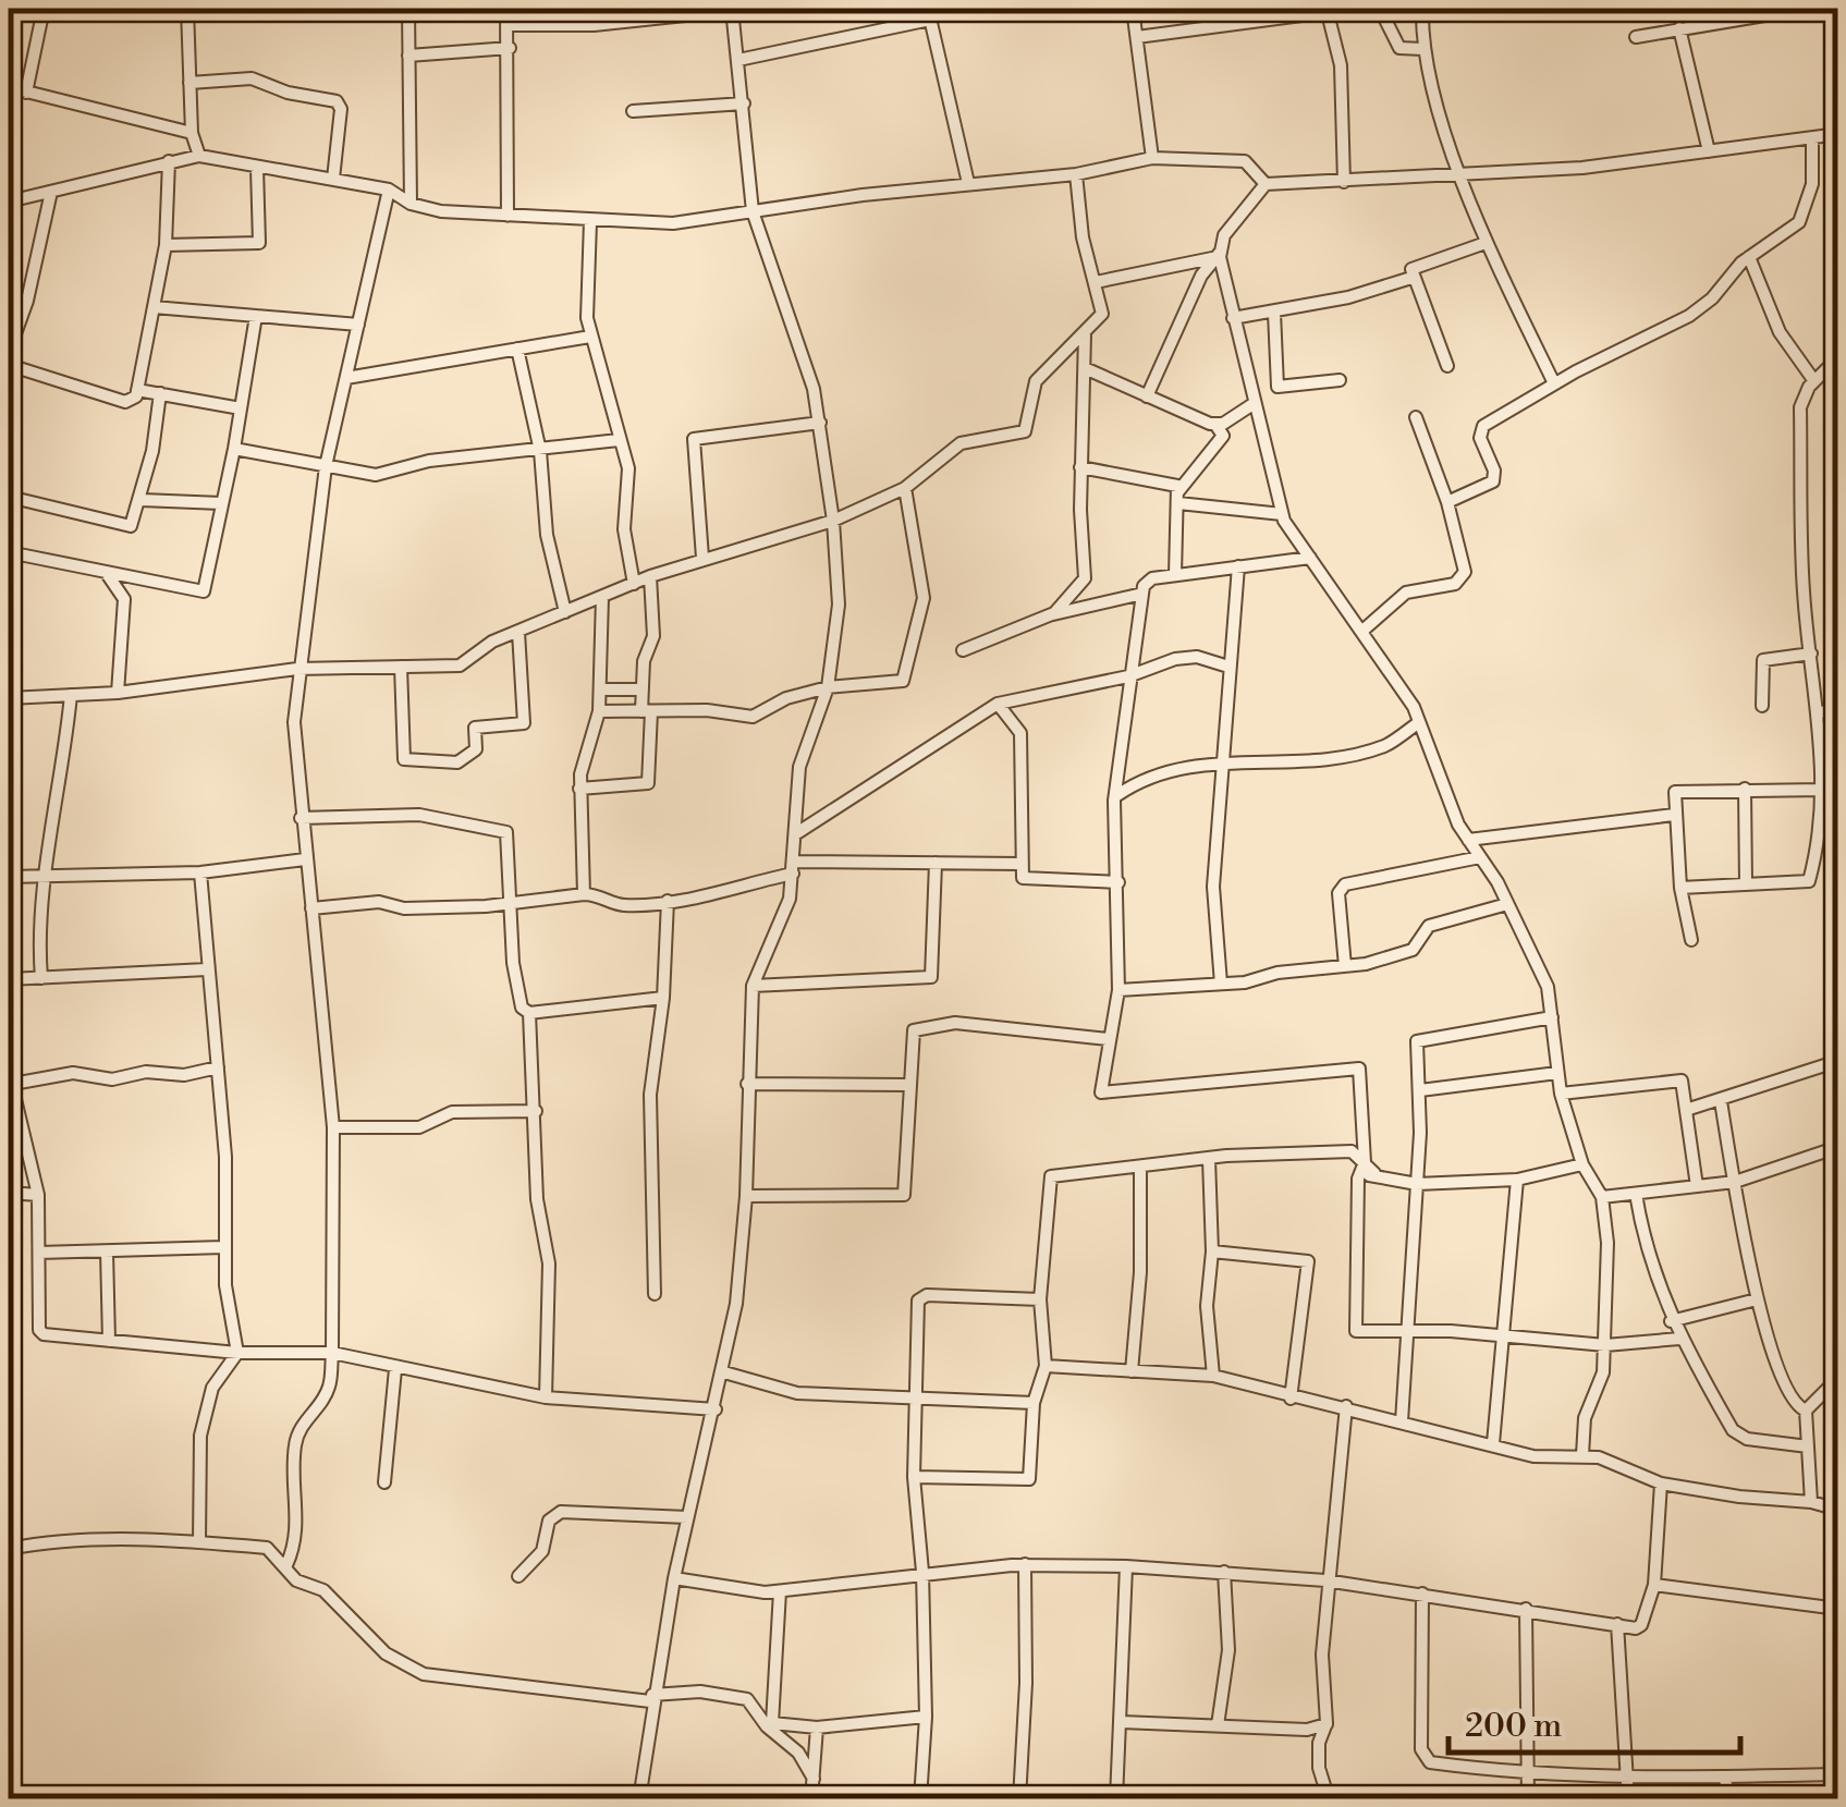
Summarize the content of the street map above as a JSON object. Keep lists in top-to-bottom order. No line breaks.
{"scale_bar":"200 m"}
